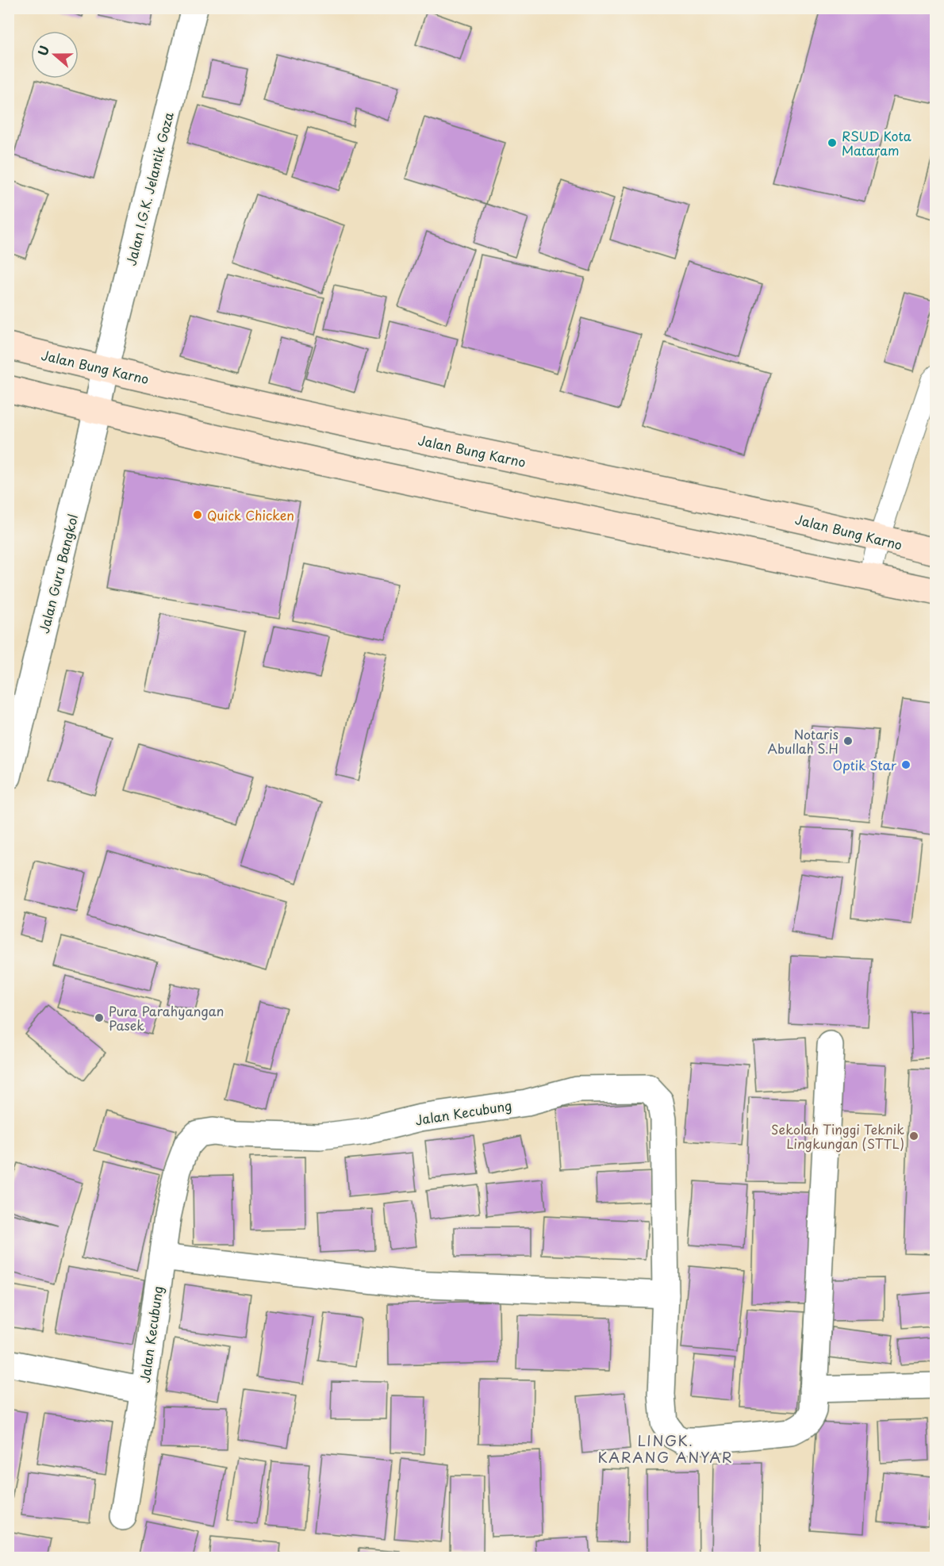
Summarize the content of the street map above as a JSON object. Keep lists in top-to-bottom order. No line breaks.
{"streets":{"main road":["Jalan Bung Karno"],"street":["Jalan I.G.K. Jelantik Goza","Jalan Guru Bangkol","Jalan Kecubung"]},"crossings":[["Jalan I.G.K. Jelantik Goza","Jalan Bung Karno"],["Jalan I.G.K. Jelantik Goza","Jalan Guru Bangkol"],["Jalan Bung Karno","Jalan Guru Bangkol"]],"districts":["LINGK. KARANG ANYAR"],"places":["RSUD Kota Mataram","Quick Chicken","Notaris Abullah S.H","Optik Star","Pura Parahyangan Pasek","Sekolah Tinggi Teknik Lingkungan (STTL)"],"north":"left"}
